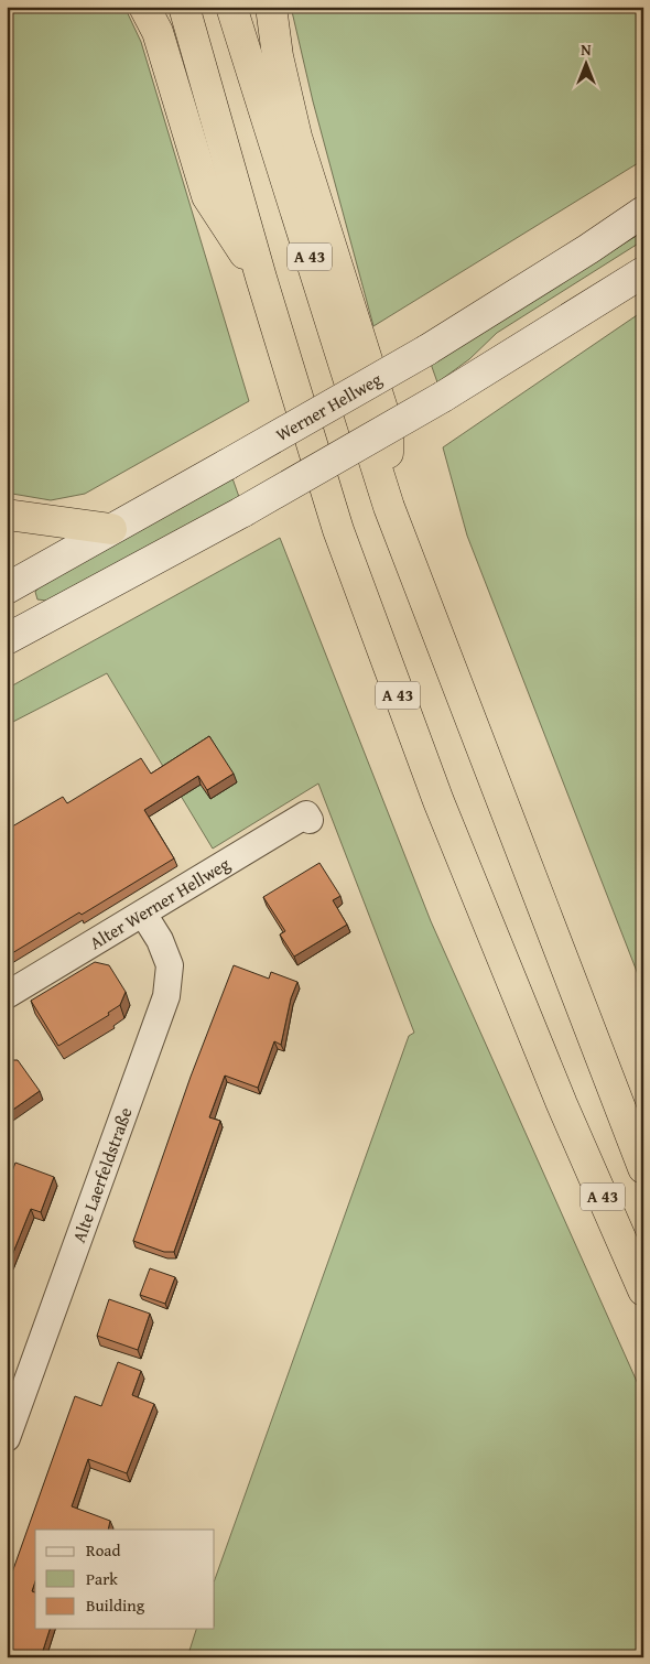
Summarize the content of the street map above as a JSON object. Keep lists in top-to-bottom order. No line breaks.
{"streets":{"highway":["A 43"],"main road":["Werner Hellweg"],"street":["Alter Werner Hellweg","Alte Laerfeldstraße"]},"crossings":[["Alter Werner Hellweg","Alte Laerfeldstraße"]],"legend":["Road","Park","Building"],"north":"top"}
